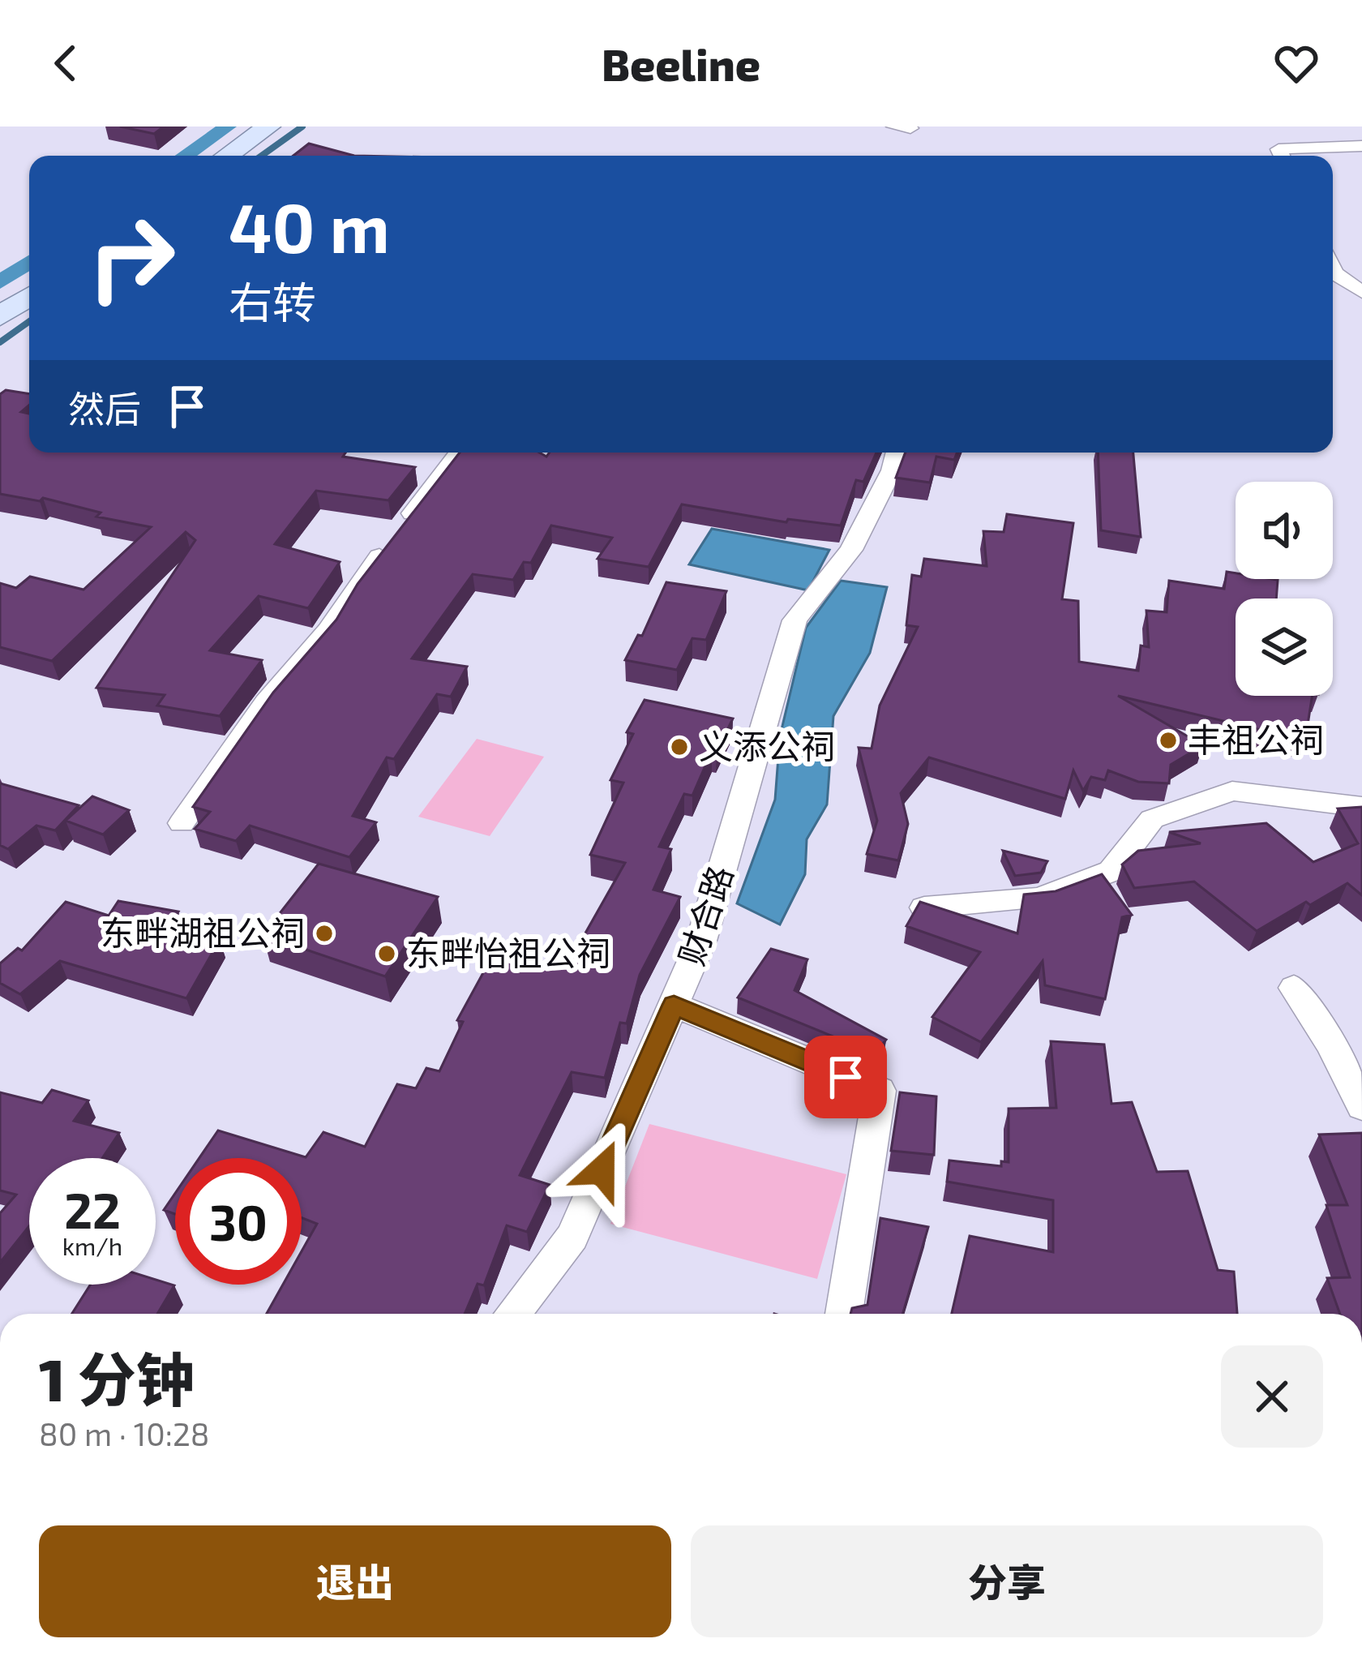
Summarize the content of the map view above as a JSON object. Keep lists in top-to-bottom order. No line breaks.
{"streets":{"street":["财合路"]},"places":["丰祖公祠","义添公祠","东畔湖祖公祠","东畔怡祖公祠"],"page":{"header":"Beeline","turn":["40 m","右转"],"then":"然后","speed":"22 km/h","limit":"30","heading":["1 分钟","80 m · 10:28"],"buttons":["退出","分享"]}}
